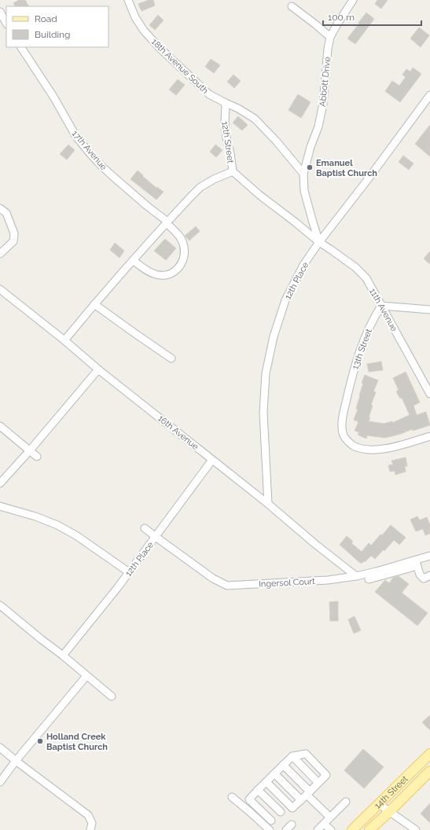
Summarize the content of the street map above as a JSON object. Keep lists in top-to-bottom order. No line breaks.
{"streets":{"main road":["14th Street"],"street":["18th Avenue South","Abbott Drive","12th Street","17th Avenue","12th Place","11th Avenue","13th Street","16th Avenue","Ingersol Court"]},"crossings":[["18th Avenue South","Abbott Drive"],["18th Avenue South","12th Street"],["12th Street","17th Avenue"],["12th Street","16th Avenue"],["12th Place","11th Avenue"],["12th Place","16th Avenue"],["12th Place","Ingersol Court"],["11th Avenue","13th Street"],["16th Avenue","Ingersol Court"]],"places":["Emanuel Baptist Church","Holland Creek Baptist Church"],"legend":["Road","Building"],"scale_bar":"100 m"}
